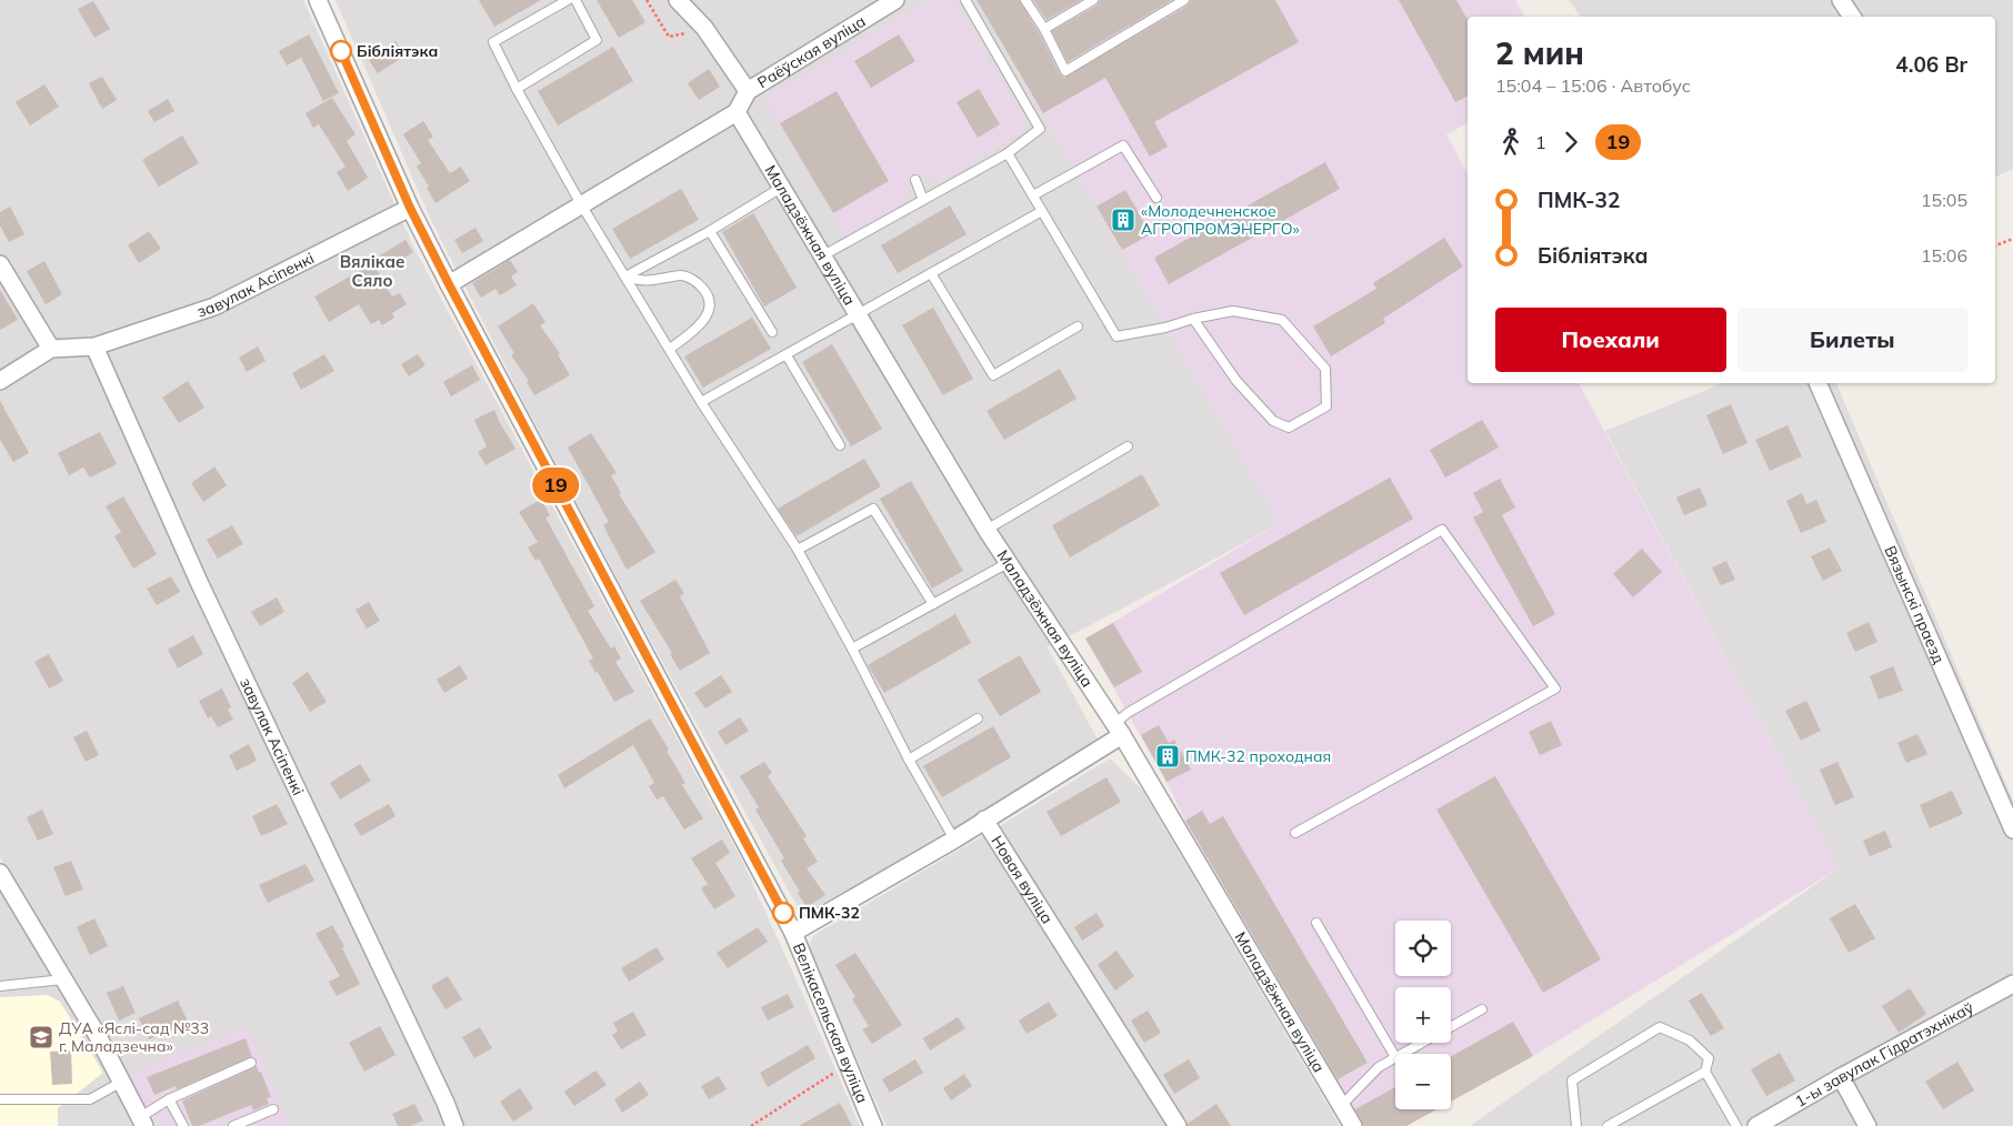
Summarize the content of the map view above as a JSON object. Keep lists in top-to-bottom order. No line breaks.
{"streets":{"street":["Раёўская вуліца","Маладзёжная вуліца","завулак Асіпенкі","Вязынскі праезд","Новая вуліца","Велікасельская вуліца","1-ы завулак Гідратэхнікаў"]},"crossings":[["Раёўская вуліца","Маладзёжная вуліца"],["завулак Асіпенкі","Велікасельская вуліца"],["Новая вуліца","Велікасельская вуліца"]],"districts":["Вялікае Сяло"],"places":{"other":["Бібліятэка","ПМК-32"],"building":["«Молодечненское АГРОПРОМЭНЕРГО»","ПМК-32 проходная"],"school or university":["ДУА «Яслі-сад №33 г. Маладзечна»"]},"lines":["bus line 19"],"page":{"on_map":"19","heading":["2 мин","15:04 – 15:06 · Автобус","4.06 Br"],"legs":["1","19"],"list":[{"name":"ПМК-32","value":"15:05"},{"name":"Бібліятэка","value":"15:06"}],"buttons":["Поехали","Билеты"],"map_buttons":["+","−"]}}
